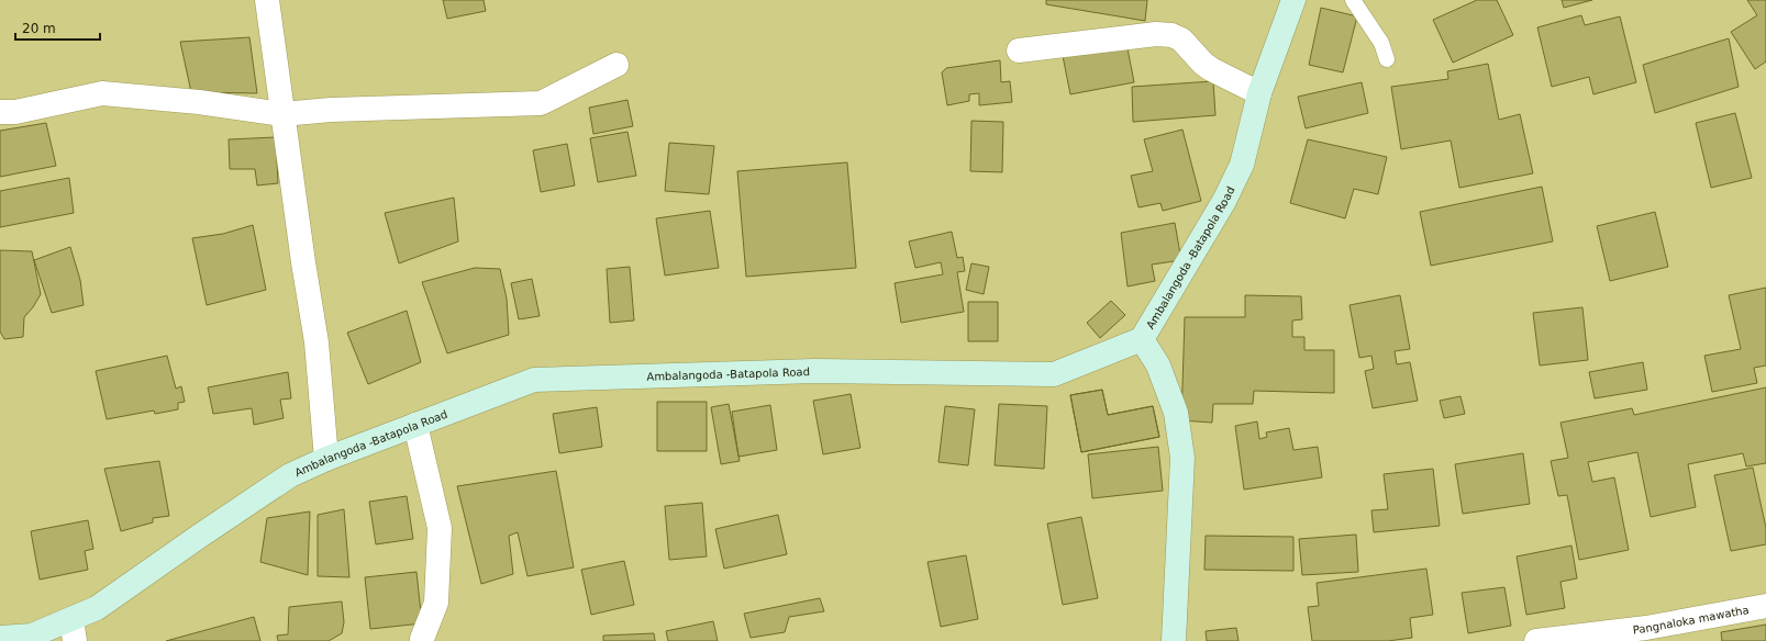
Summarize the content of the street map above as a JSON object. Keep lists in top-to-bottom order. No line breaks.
{"streets":{"main road":["Ambalangoda -Batapola Road"],"street":["Pangnaloka mawatha"]},"scale_bar":"20 m"}
